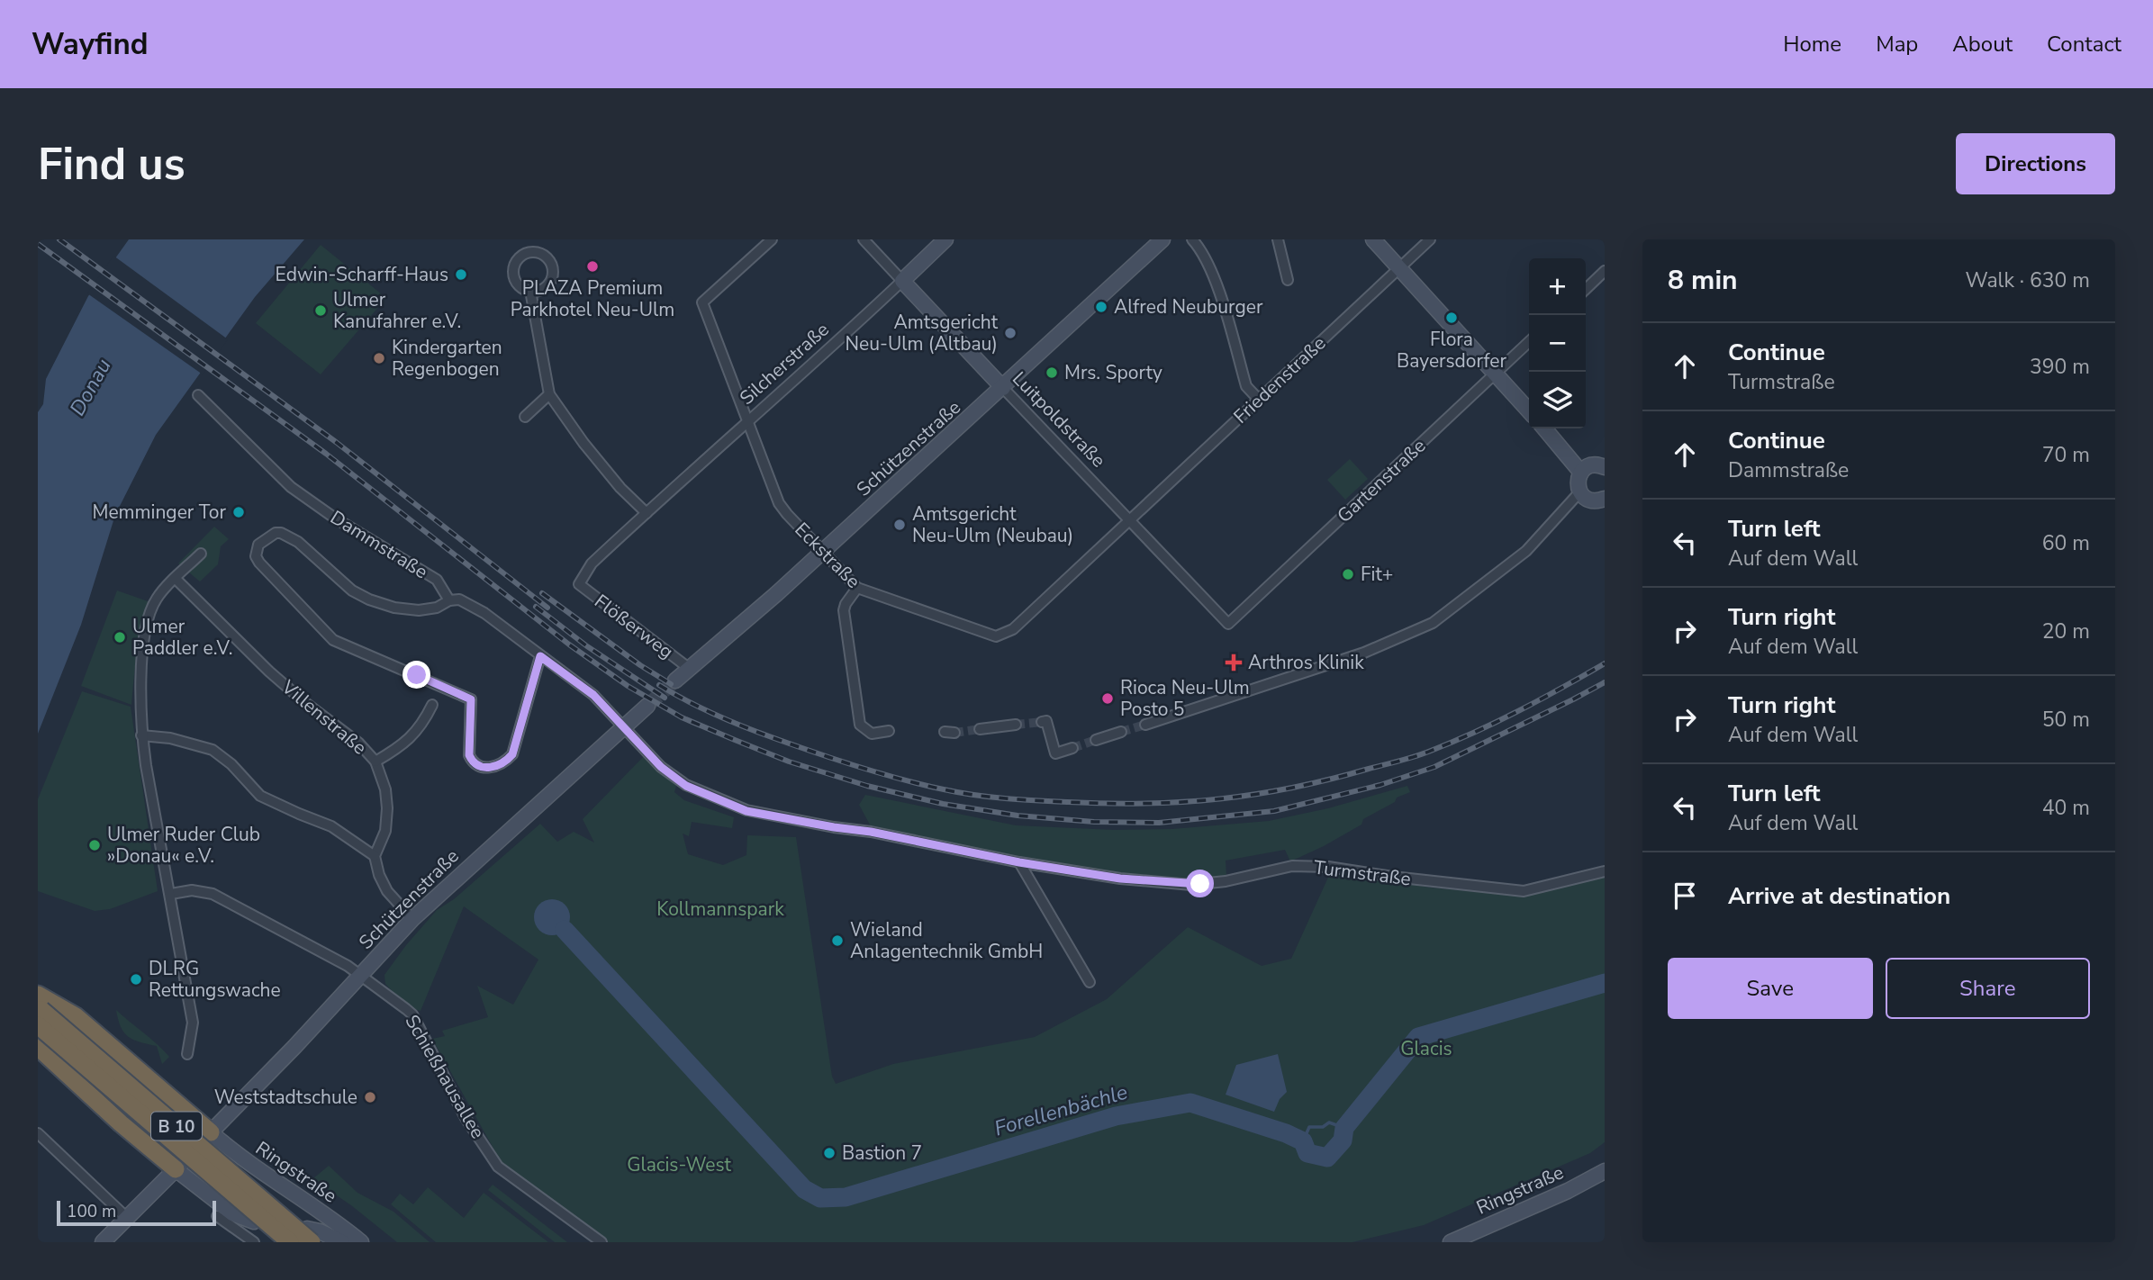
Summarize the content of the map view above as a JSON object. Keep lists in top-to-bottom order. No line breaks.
{"streets":{"highway":["B 10"],"street":["Silcherstraße","Friedenstraße","Luitpoldstraße","Schützenstraße","Gartenstraße","Dammstraße","Eckstraße","Flößerweg","Villenstraße","Turmstraße","Schießhausallee","Ringstraße"]},"crossings":[["Silcherstraße","Luitpoldstraße"],["Silcherstraße","Eckstraße"],["Silcherstraße","Flößerweg"],["Friedenstraße","Luitpoldstraße"],["Friedenstraße","Eckstraße"],["Luitpoldstraße","Schützenstraße"],["Luitpoldstraße","Gartenstraße"],["Luitpoldstraße","Eckstraße"],["Schützenstraße","Eckstraße"],["Schützenstraße","Flößerweg"],["Schützenstraße","Turmstraße"],["Schützenstraße","Schießhausallee"],["Schützenstraße","Ringstraße"],["B 10","Ringstraße"]],"water":["Donau","Forellenbächle"],"parks":["Kollmannspark","Glacis","Glacis-West"],"places":{"other":["PLAZA Premium Parkhotel Neu-Ulm","Edwin-Scharff-Haus","Alfred Neuburger","Ulmer Kanufahrer e.V.","Flora Bayersdorfer","Amtsgericht Neu-Ulm (Altbau)","Kindergarten Regenbogen","Mrs. Sporty","Memminger Tor","Amtsgericht Neu-Ulm (Neubau)","Fit+","Ulmer Paddler e.V.","Rioca Neu-Ulm Posto 5","Ulmer Ruder Club »Donau« e.V.","Wieland Anlagentechnik GmbH","DLRG Rettungswache","Weststadtschule","Bastion 7"],"health":["Arthros Klinik"]},"scale_bar":"100 m","page":{"header":"Wayfind","nav":["Home","Map","About","Contact"],"buttons":["Directions",["Save","Share"]],"title":"Find us","heading":["8 min","Walk · 630 m"],"map_buttons":["+","−"],"list":[["Continue","Turmstraße","390 m"],["Continue","Dammstraße","70 m"],["Turn left","Auf dem Wall","60 m"],["Turn right","Auf dem Wall","20 m"],["Turn right","Auf dem Wall","50 m"],["Turn left","Auf dem Wall","40 m"],"Arrive at destination"],"scale":"100 m"}}
